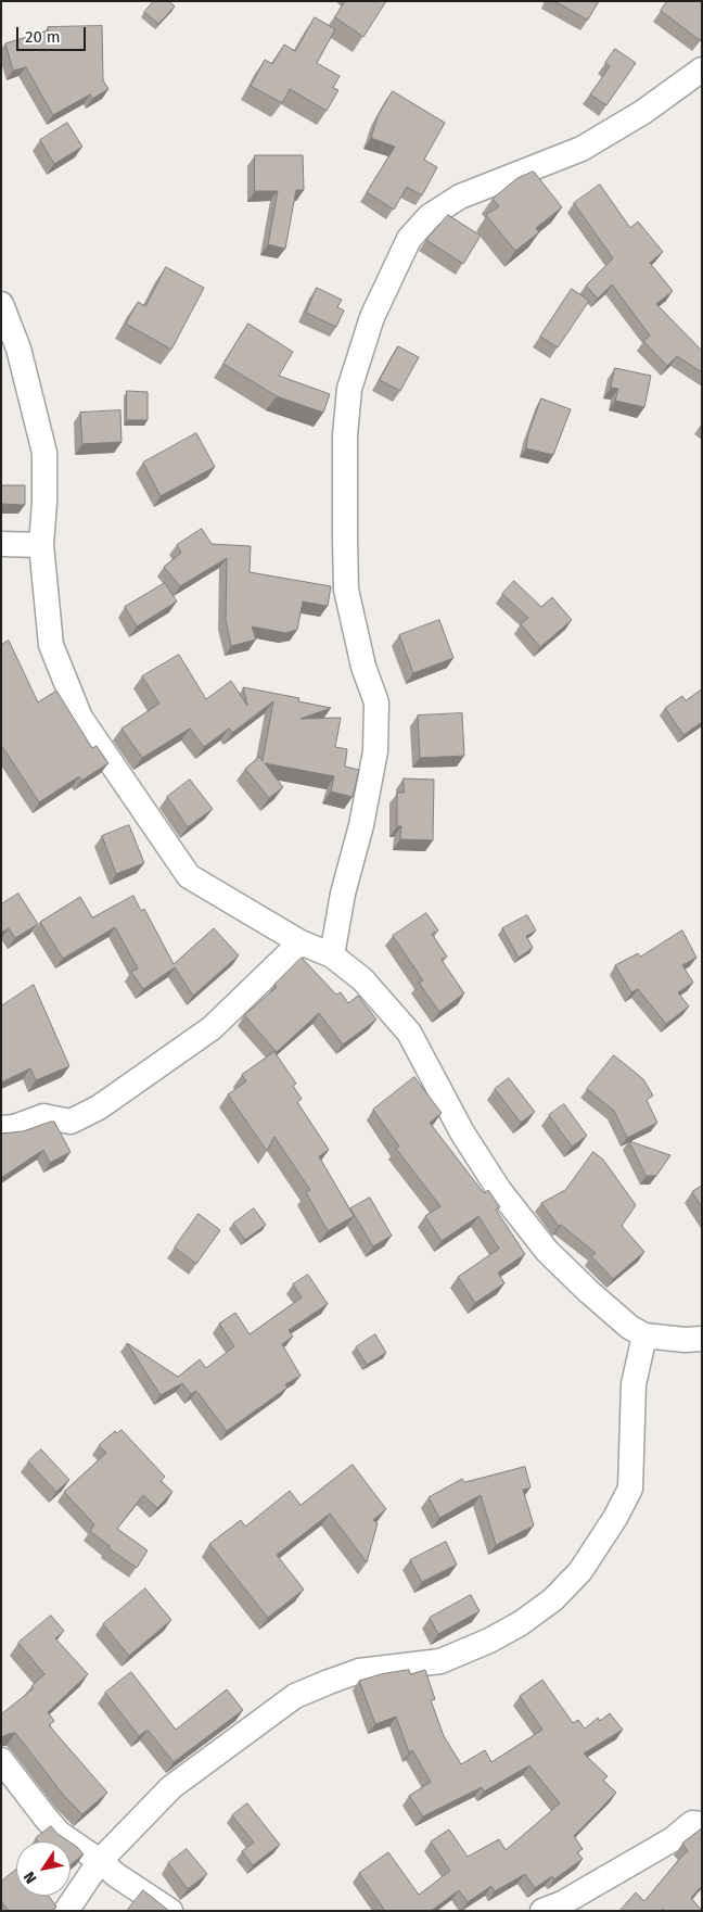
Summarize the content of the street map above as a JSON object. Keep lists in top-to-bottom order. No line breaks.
{"scale_bar":"20 m","north":"bottom left"}
